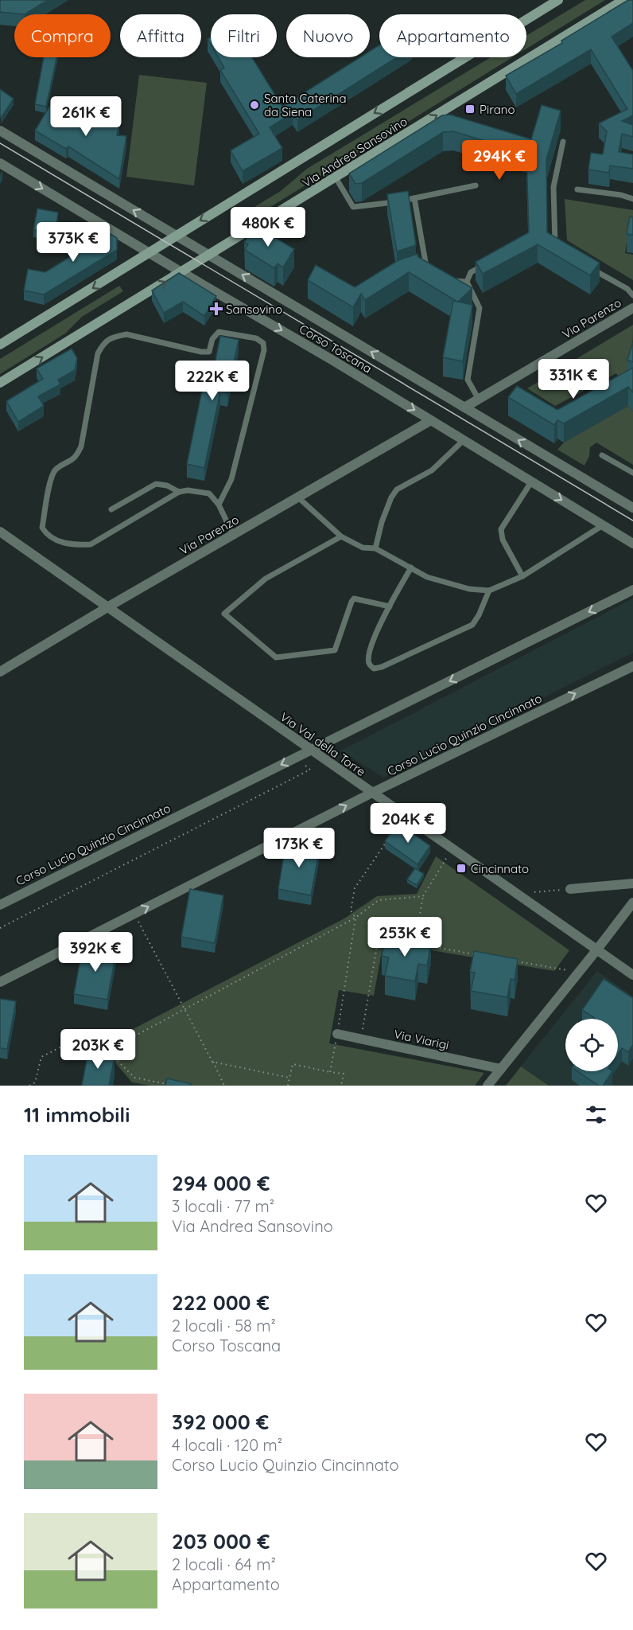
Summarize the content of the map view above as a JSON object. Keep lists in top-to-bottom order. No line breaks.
{"streets":{"main road":["Via Andrea Sansovino"],"street":["Via Parenzo","Corso Toscana","Corso Lucio Quinzio Cincinnato","Via Val della Torre","Via Viarigi"]},"crossings":[["Via Andrea Sansovino","Corso Toscana"],["Via Parenzo","Corso Toscana"],["Via Parenzo","Via Val della Torre"],["Corso Lucio Quinzio Cincinnato","Via Val della Torre"]],"places":{"other":["Santa Caterina da Siena"],"transit":["Pirano","Cincinnato"],"health":["Sansovino"]},"page":{"chip":["Compra","Affitta","Filtri","Nuovo","Appartamento"],"price":["261K €","294K €","480K €","373K €","331K €","222K €","204K €","173K €","253K €","392K €","203K €"],"heading":"11 immobili","list":[{"name":"294 000 €","note":"3 locali · 77 m² · Via Andrea Sansovino"},{"name":"222 000 €","note":"2 locali · 58 m² · Corso Toscana"},{"name":"392 000 €","note":"4 locali · 120 m² · Corso Lucio Quinzio Cincinnato"},{"name":"203 000 €","note":"2 locali · 64 m² · Appartamento"}]}}
